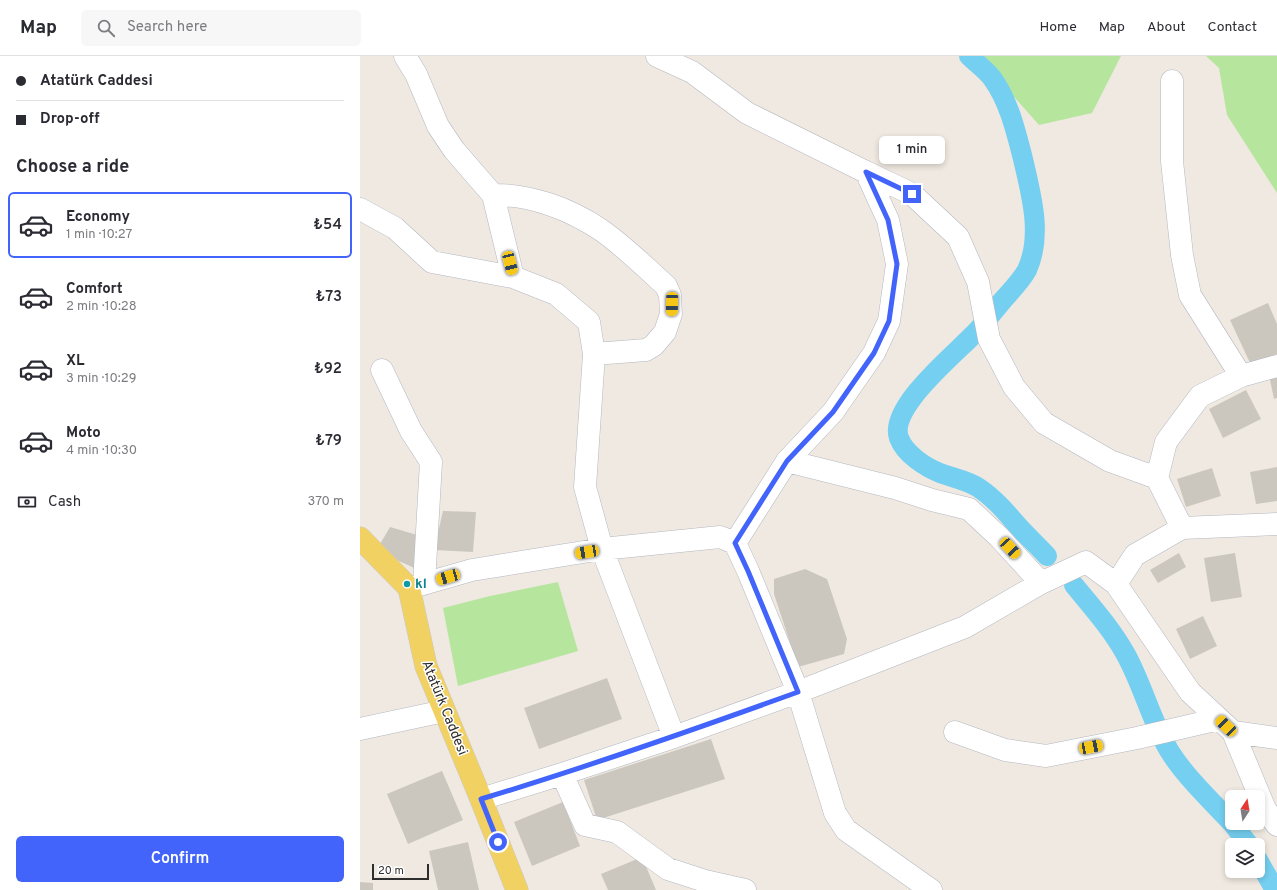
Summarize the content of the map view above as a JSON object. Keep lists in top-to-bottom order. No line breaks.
{"streets":{"main road":["Atatürk Caddesi"]},"places":["kl"],"scale_bar":"20 m","north":"top","page":{"header":"Map","search":"Search here","nav":["Home","Map","About","Contact"],"banner":["Atatürk Caddesi","Drop-off"],"bubble":"1 min","heading":"Choose a ride","list":[{"name":"Economy","note":"1 min · 10:27","value":"₺54"},{"name":"Comfort","note":"2 min · 10:28","value":"₺73"},{"name":"XL","note":"3 min · 10:29","value":"₺92"},{"name":"Moto","note":"4 min · 10:30","value":"₺79"}],"pay":["Cash","370 m"],"buttons":"Confirm","scale":"20 m"}}
